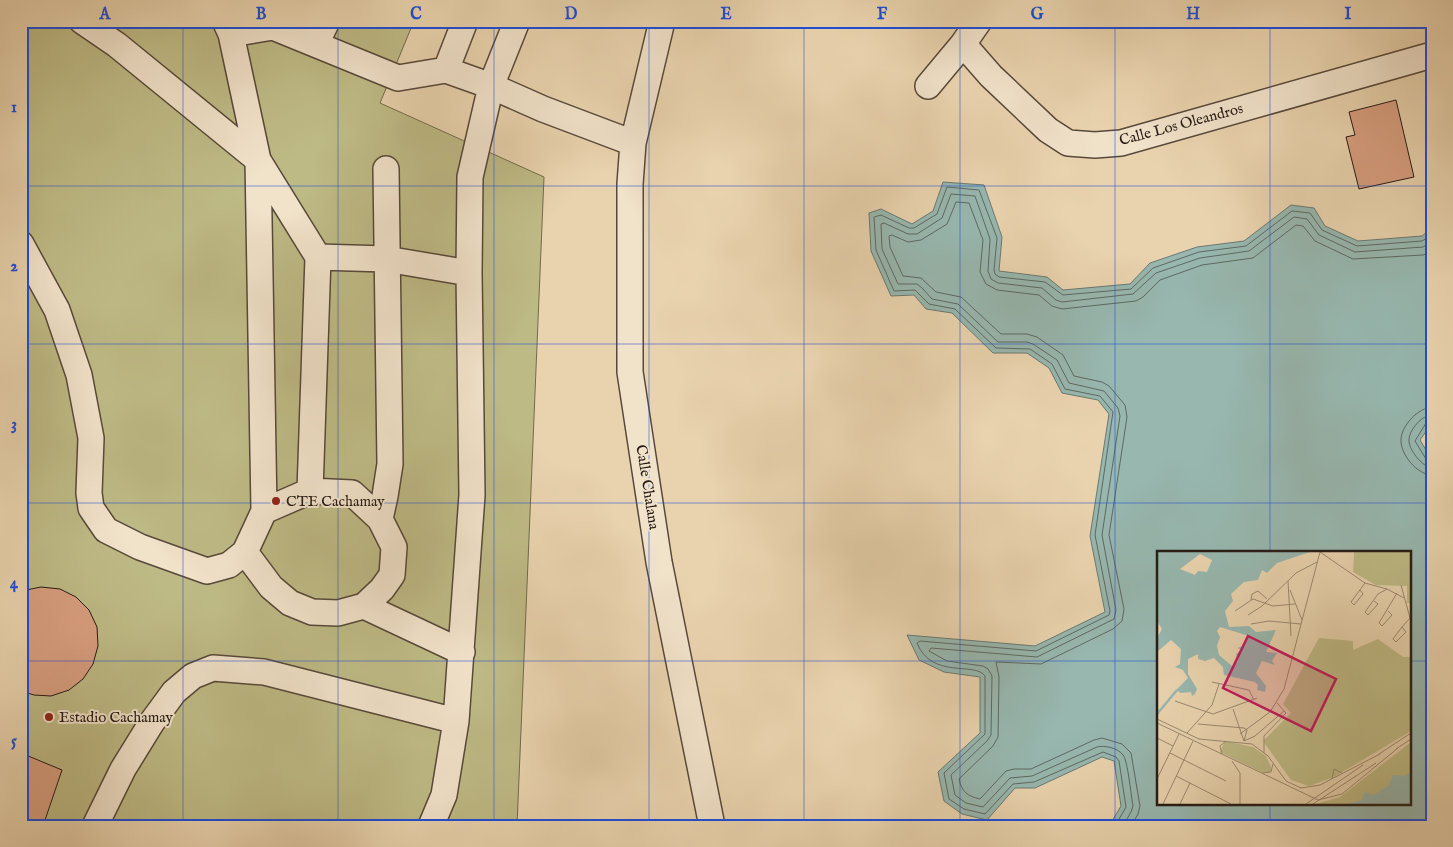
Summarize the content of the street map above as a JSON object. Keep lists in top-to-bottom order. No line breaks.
{"streets":{"street":["Calle Los Oleandros","Calle Chalana"]},"places":["CTE Cachamay","Estadio Cachamay"],"grid":{"columns":["A","B","C","D","E","F","G","H","I"],"rows":["1","2","3","4","5"]}}
